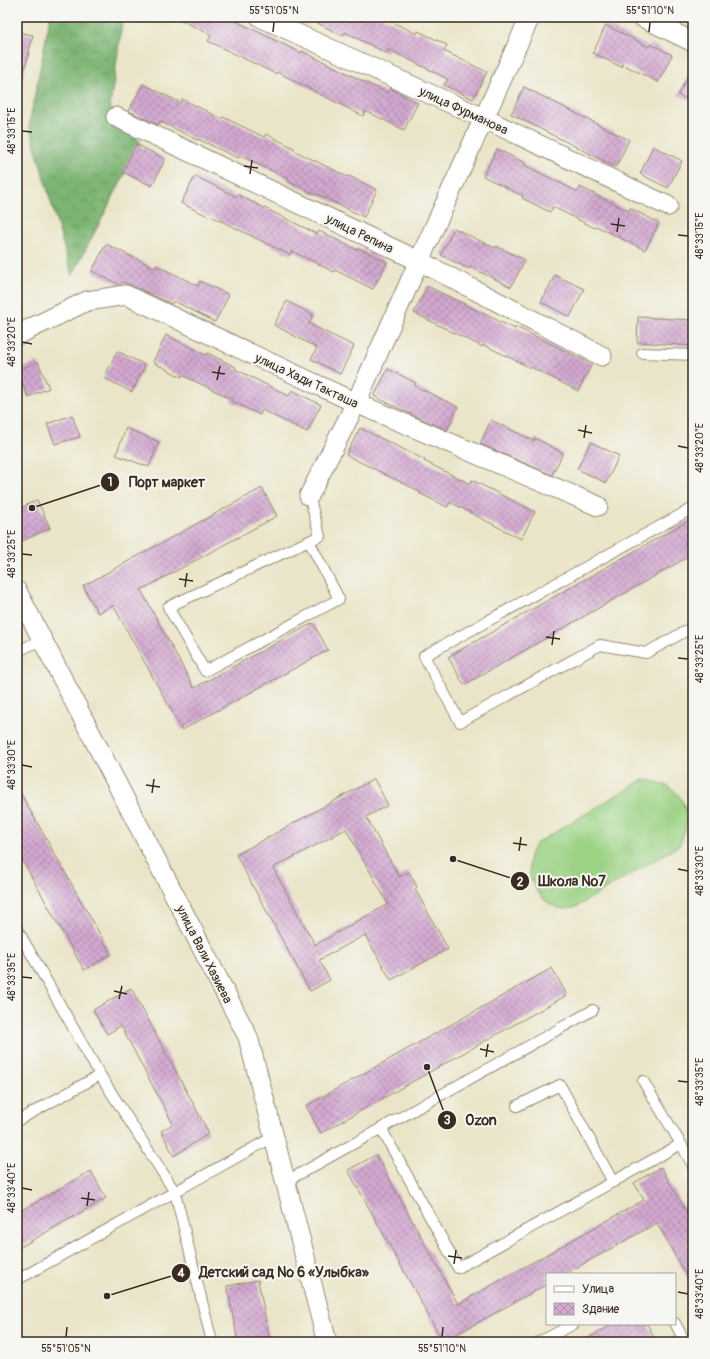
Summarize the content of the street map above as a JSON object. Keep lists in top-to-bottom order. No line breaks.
{"streets":{"street":["улица Фурманова","улица Репина","улица Хади Такташа","улица Вали Хазиева"]},"places":["Порт маркет","Школа №7","Ozon","Детский сад № 6 «Улыбка»"],"legend":["Улица","Здание"],"coordinates":["55°51'05\"N","55°51'10\"N","48°33'15\"E","48°33'20\"E","48°33'25\"E","48°33'30\"E","48°33'35\"E","48°33'40\"E"]}
